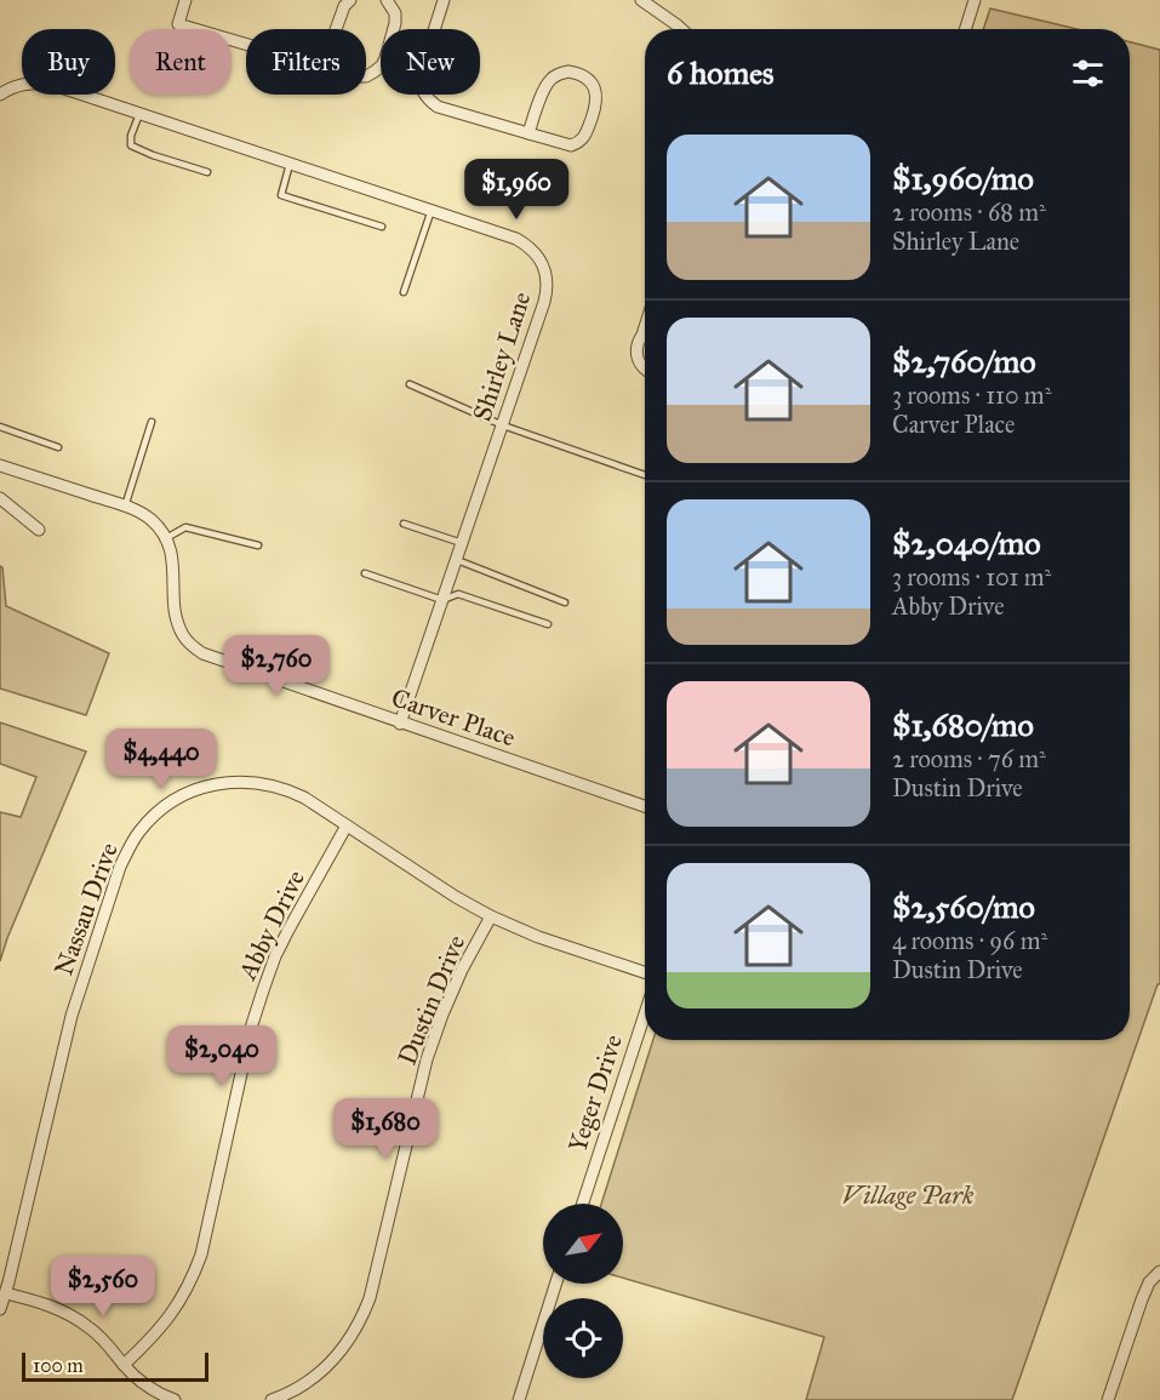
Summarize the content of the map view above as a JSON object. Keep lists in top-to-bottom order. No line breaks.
{"streets":{"street":["Shirley Lane","Carver Place","Nassau Drive","Abby Drive","Dustin Drive","Yeger Drive"]},"crossings":[["Shirley Lane","Carver Place"],["Nassau Drive","Abby Drive"],["Nassau Drive","Dustin Drive"]],"parks":["Village Park"],"scale_bar":"100 m","north":"top right","page":{"chip":["Buy","Rent","Filters","New"],"heading":"6 homes","list":[{"name":"$1,960/mo","note":"2 rooms · 68 m² · Shirley Lane"},{"name":"$2,760/mo","note":"3 rooms · 110 m² · Carver Place"},{"name":"$2,040/mo","note":"3 rooms · 101 m² · Abby Drive"},{"name":"$1,680/mo","note":"2 rooms · 76 m² · Dustin Drive"},{"name":"$2,560/mo","note":"4 rooms · 96 m² · Dustin Drive"}],"price":["$1,960","$2,760","$4,440","$2,040","$1,680","$2,560"],"scale":"100 m"}}
